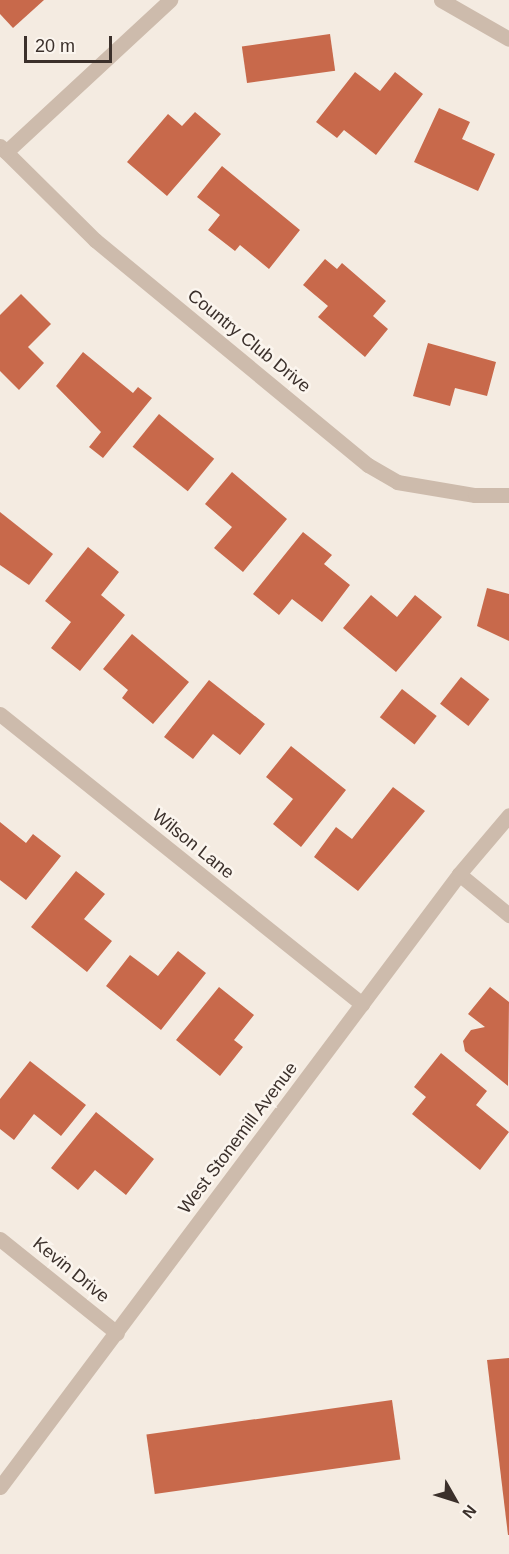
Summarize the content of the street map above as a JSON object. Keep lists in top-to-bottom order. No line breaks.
{"streets":{"street":["Country Club Drive","Wilson Lane","West Stonemill Avenue","Kevin Drive"]},"crossings":[["Wilson Lane","West Stonemill Avenue"],["West Stonemill Avenue","Kevin Drive"]],"scale_bar":"20 m","north":"bottom right"}
